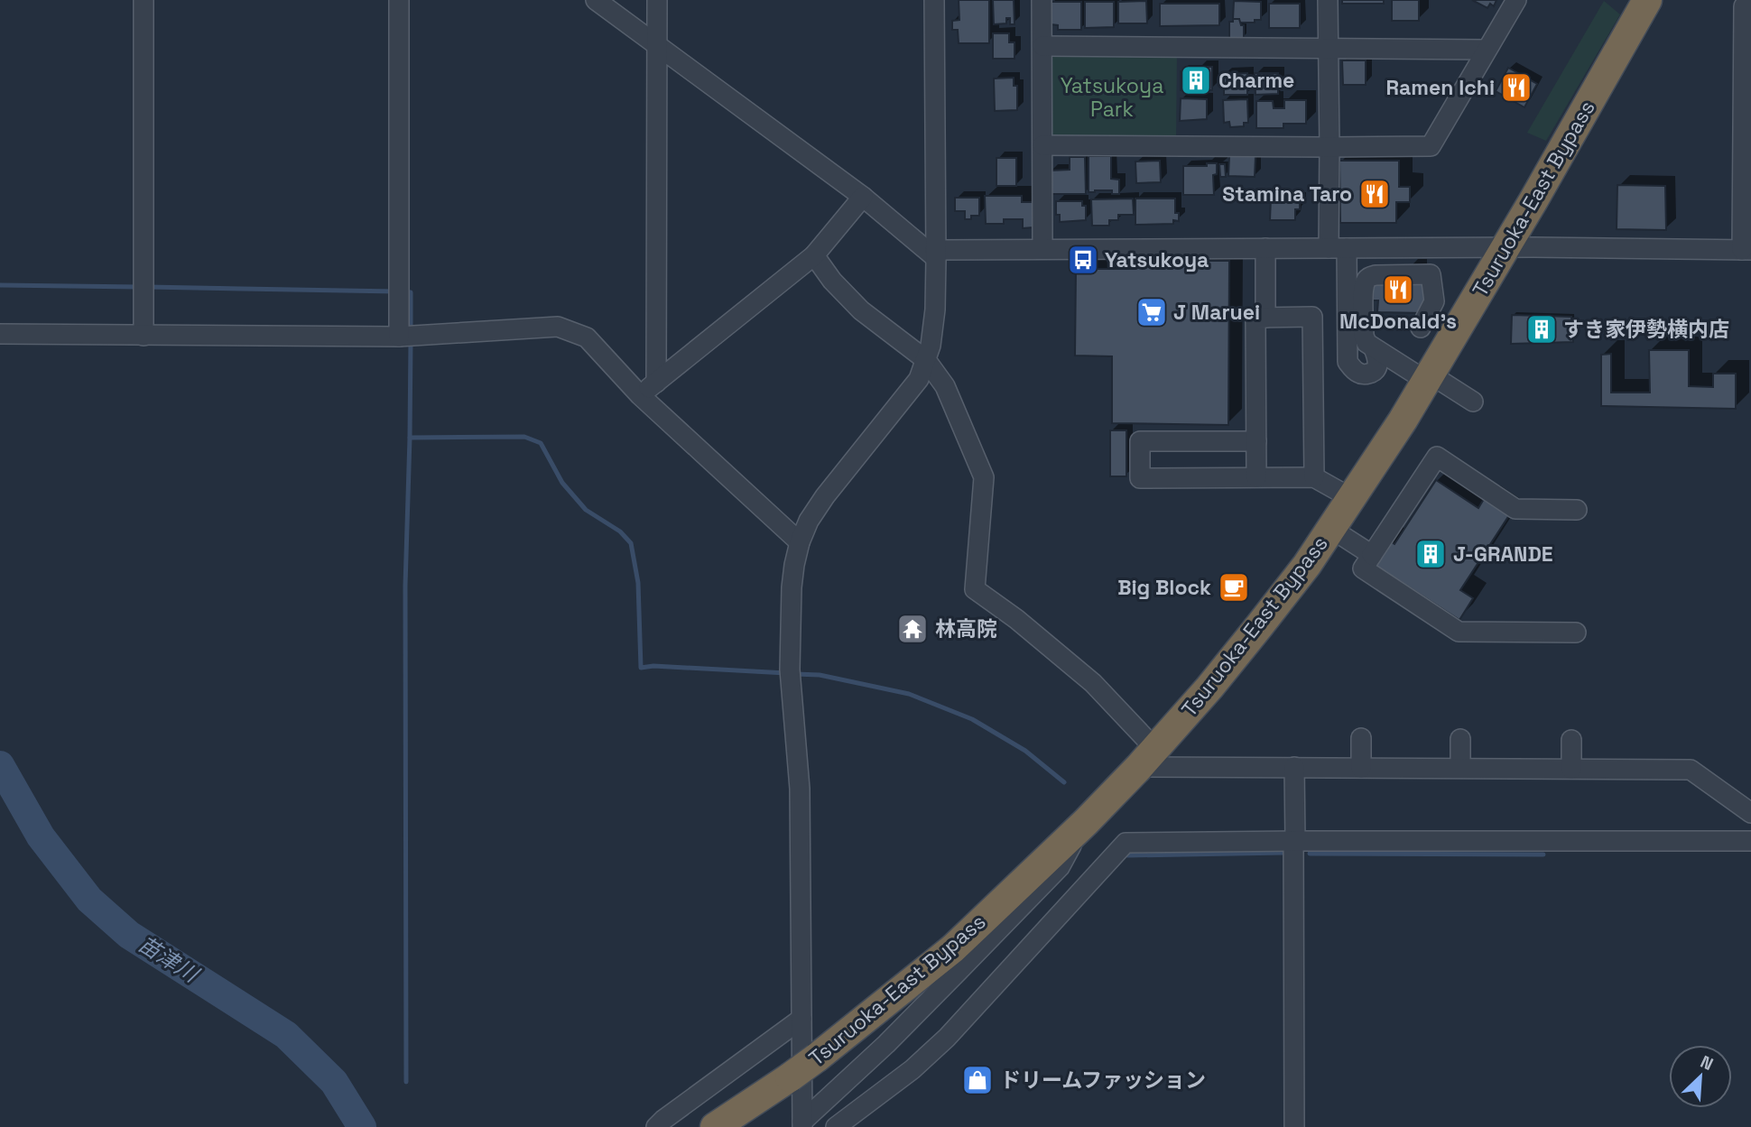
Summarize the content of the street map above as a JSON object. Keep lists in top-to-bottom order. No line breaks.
{"streets":{"highway":["Tsuruoka-East Bypass"]},"water":["苗津川"],"parks":["Yatsukoya Park"],"places":{"building":["Charme","すき家伊勢横内店","J-GRANDE"],"restaurant":["Ramen Ichi","Stamina Taro","McDonald's"],"bus stop":["Yatsukoya"],"supermarket":["J Maruei"],"cafe":["Big Block"],"temple":["林高院"],"shop":["ドリームファッション"]},"north":"top right"}
